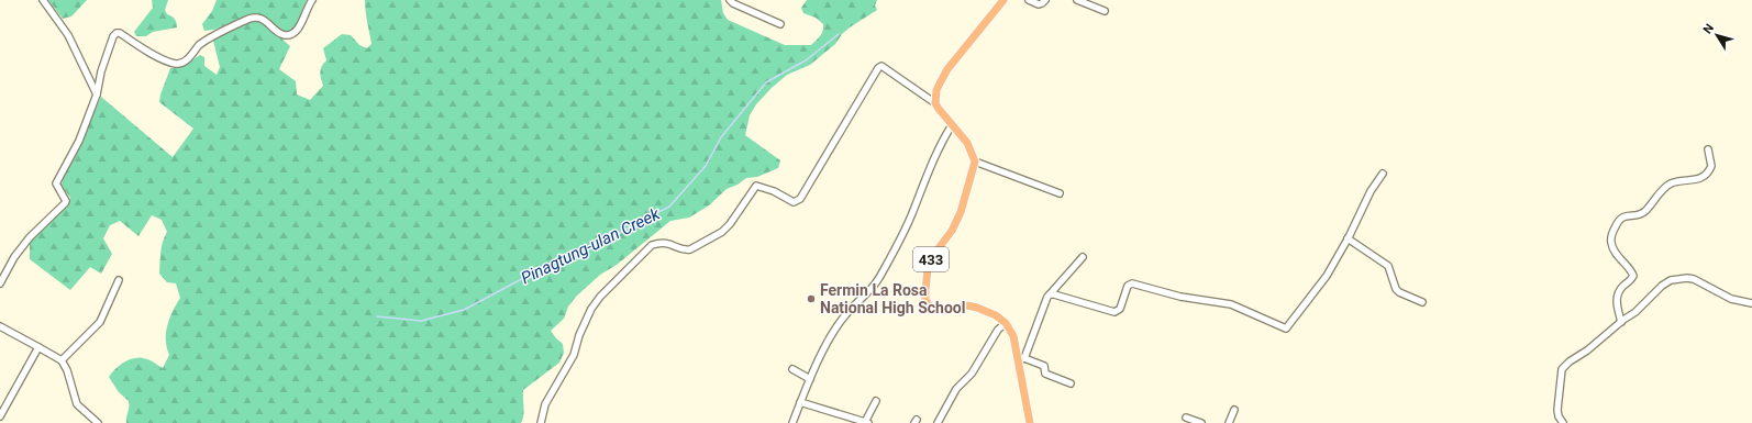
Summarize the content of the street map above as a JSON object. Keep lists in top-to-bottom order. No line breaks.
{"streets":{"main road":["433"]},"water":["Pinagtung-ulan Creek"],"places":["Fermin La Rosa National High School"],"north":"top left"}
